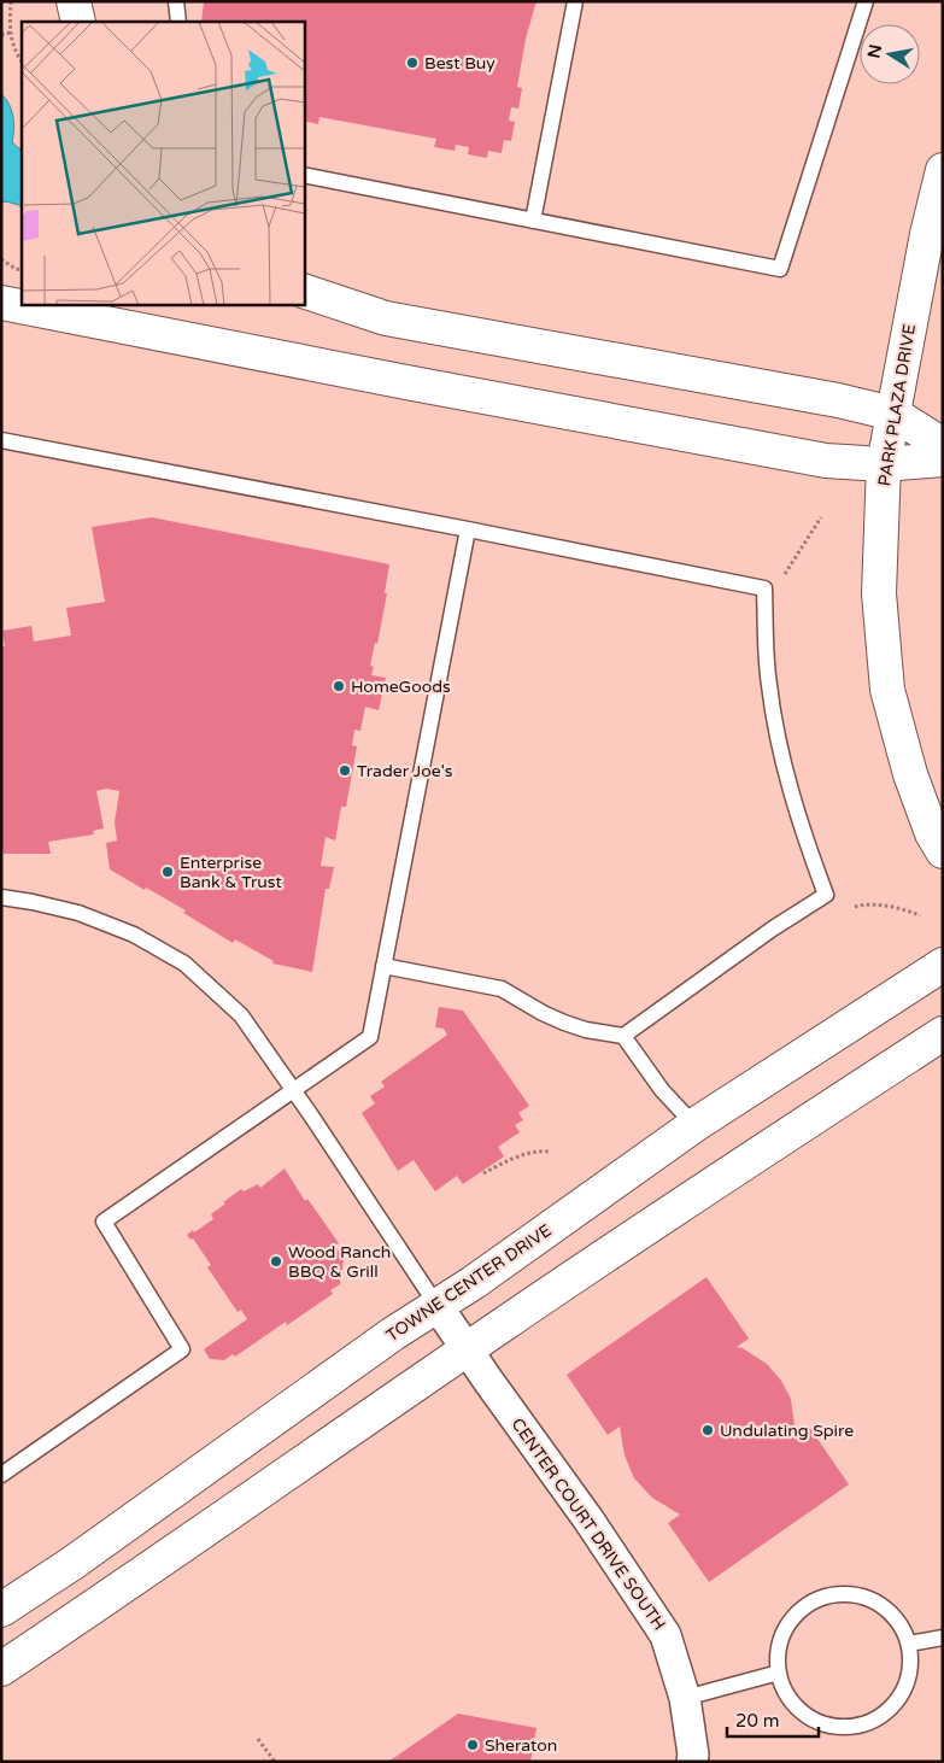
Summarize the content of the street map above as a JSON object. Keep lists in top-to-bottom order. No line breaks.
{"streets":{"main road":["PARK PLAZA DRIVE","TOWNE CENTER DRIVE"],"street":["CENTER COURT DRIVE SOUTH"]},"crossings":[["TOWNE CENTER DRIVE","CENTER COURT DRIVE SOUTH"]],"places":["Best Buy","HomeGoods","Trader Joe's","Enterprise Bank & Trust","Wood Ranch BBQ & Grill","Undulating Spire","Sheraton"],"scale_bar":"20 m","north":"left"}
